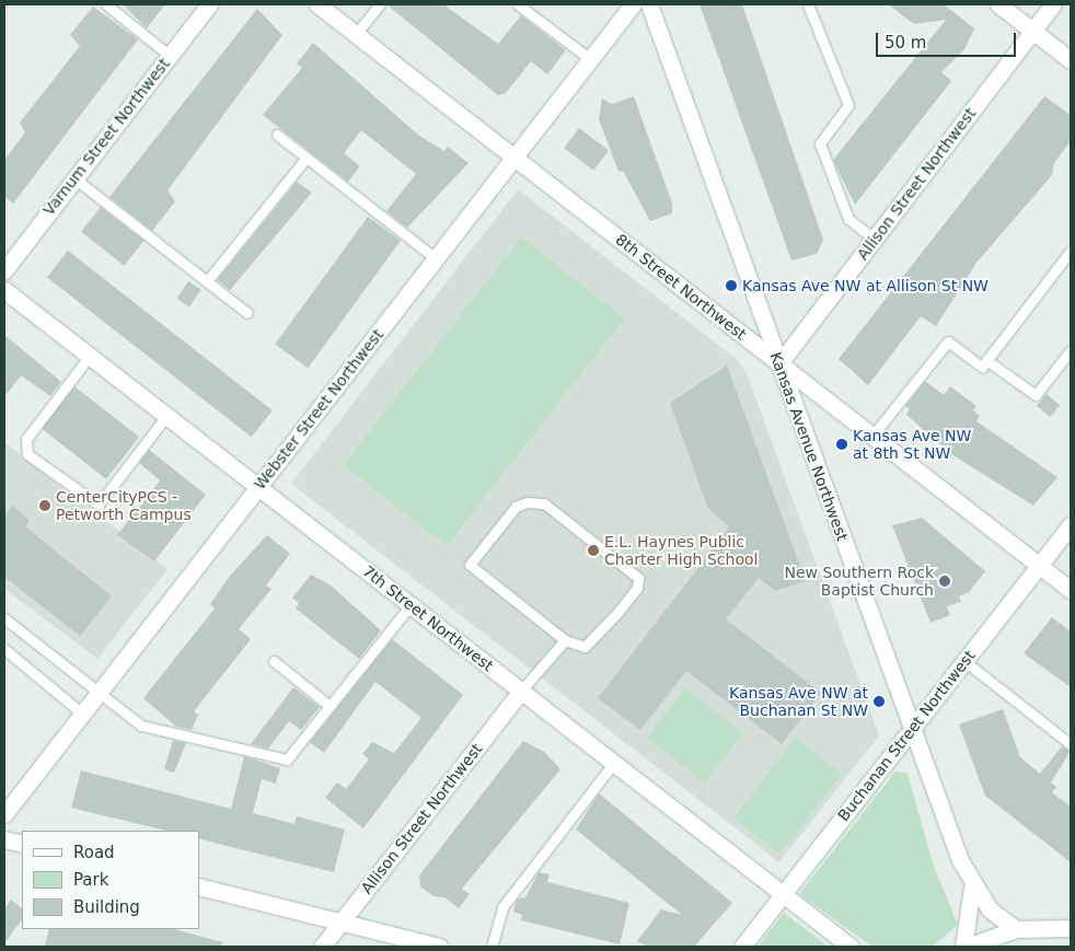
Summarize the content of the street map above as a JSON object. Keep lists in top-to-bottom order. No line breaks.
{"streets":{"street":["Varnum Street Northwest","Allison Street Northwest","8th Street Northwest","Webster Street Northwest","Kansas Avenue Northwest","7th Street Northwest","Buchanan Street Northwest"]},"crossings":[["Allison Street Northwest","8th Street Northwest"],["Allison Street Northwest","Kansas Avenue Northwest"],["Allison Street Northwest","7th Street Northwest"],["8th Street Northwest","Webster Street Northwest"],["8th Street Northwest","Kansas Avenue Northwest"],["8th Street Northwest","Buchanan Street Northwest"],["Webster Street Northwest","7th Street Northwest"],["Kansas Avenue Northwest","Buchanan Street Northwest"],["7th Street Northwest","Buchanan Street Northwest"]],"places":["Kansas Ave NW at Allison St NW","Kansas Ave NW at 8th St NW","CenterCityPCS - Petworth Campus","E.L. Haynes Public Charter High School","New Southern Rock Baptist Church","Kansas Ave NW at Buchanan St NW"],"legend":["Road","Park","Building"],"scale_bar":"50 m"}
